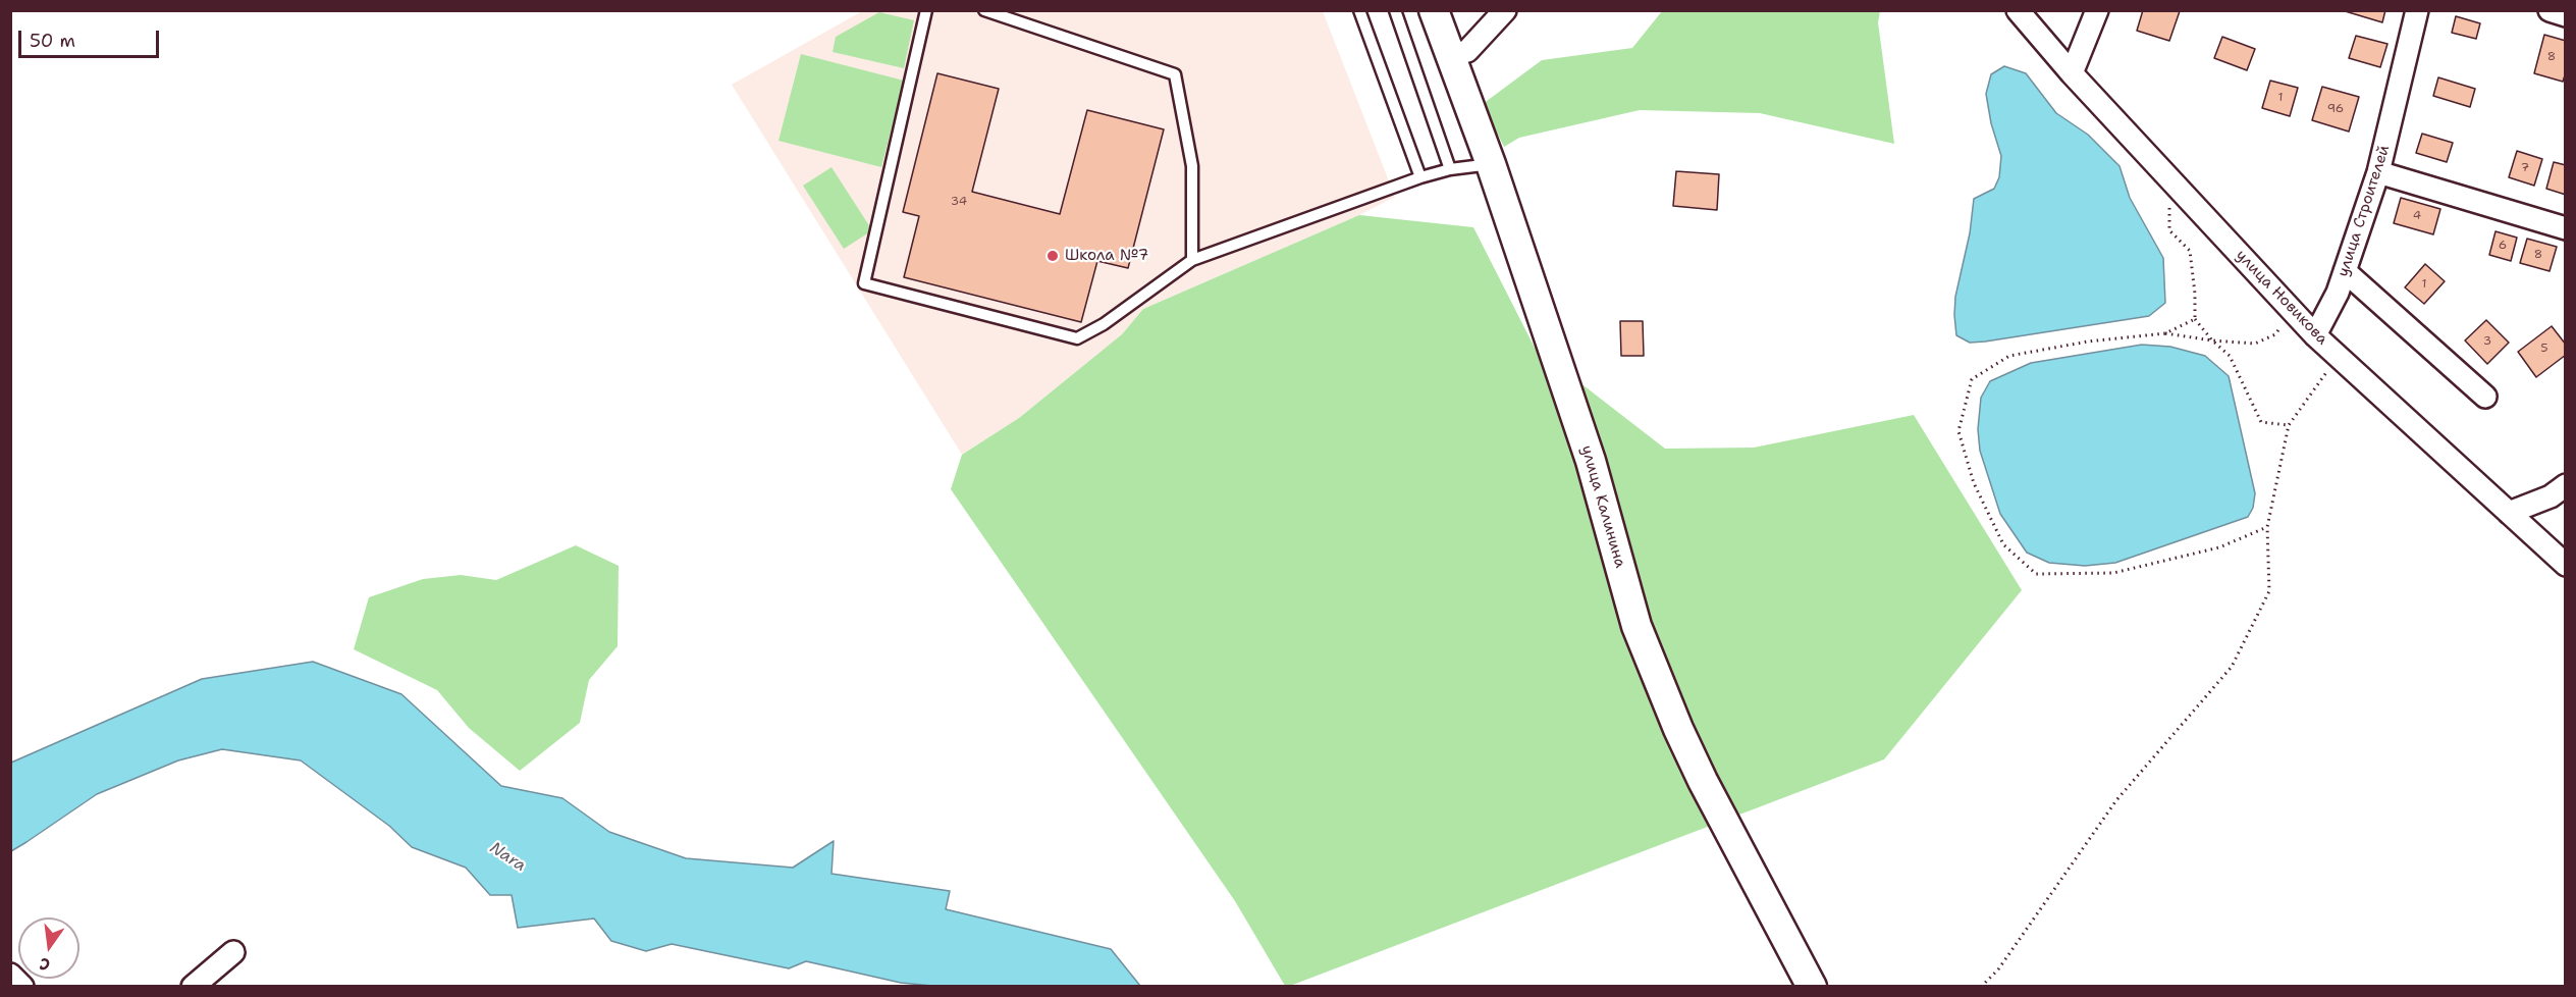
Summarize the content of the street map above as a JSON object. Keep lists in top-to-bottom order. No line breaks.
{"streets":{"street":["улица Строителей","улица Новикова","улица Калинина"]},"crossings":[["улица Строителей","улица Новикова"]],"water":["Nara"],"places":["Школа №7"],"house_numbers":["8","1","96","7","34","4","6","8","1","3","5"],"scale_bar":"50 m","north":"bottom"}
